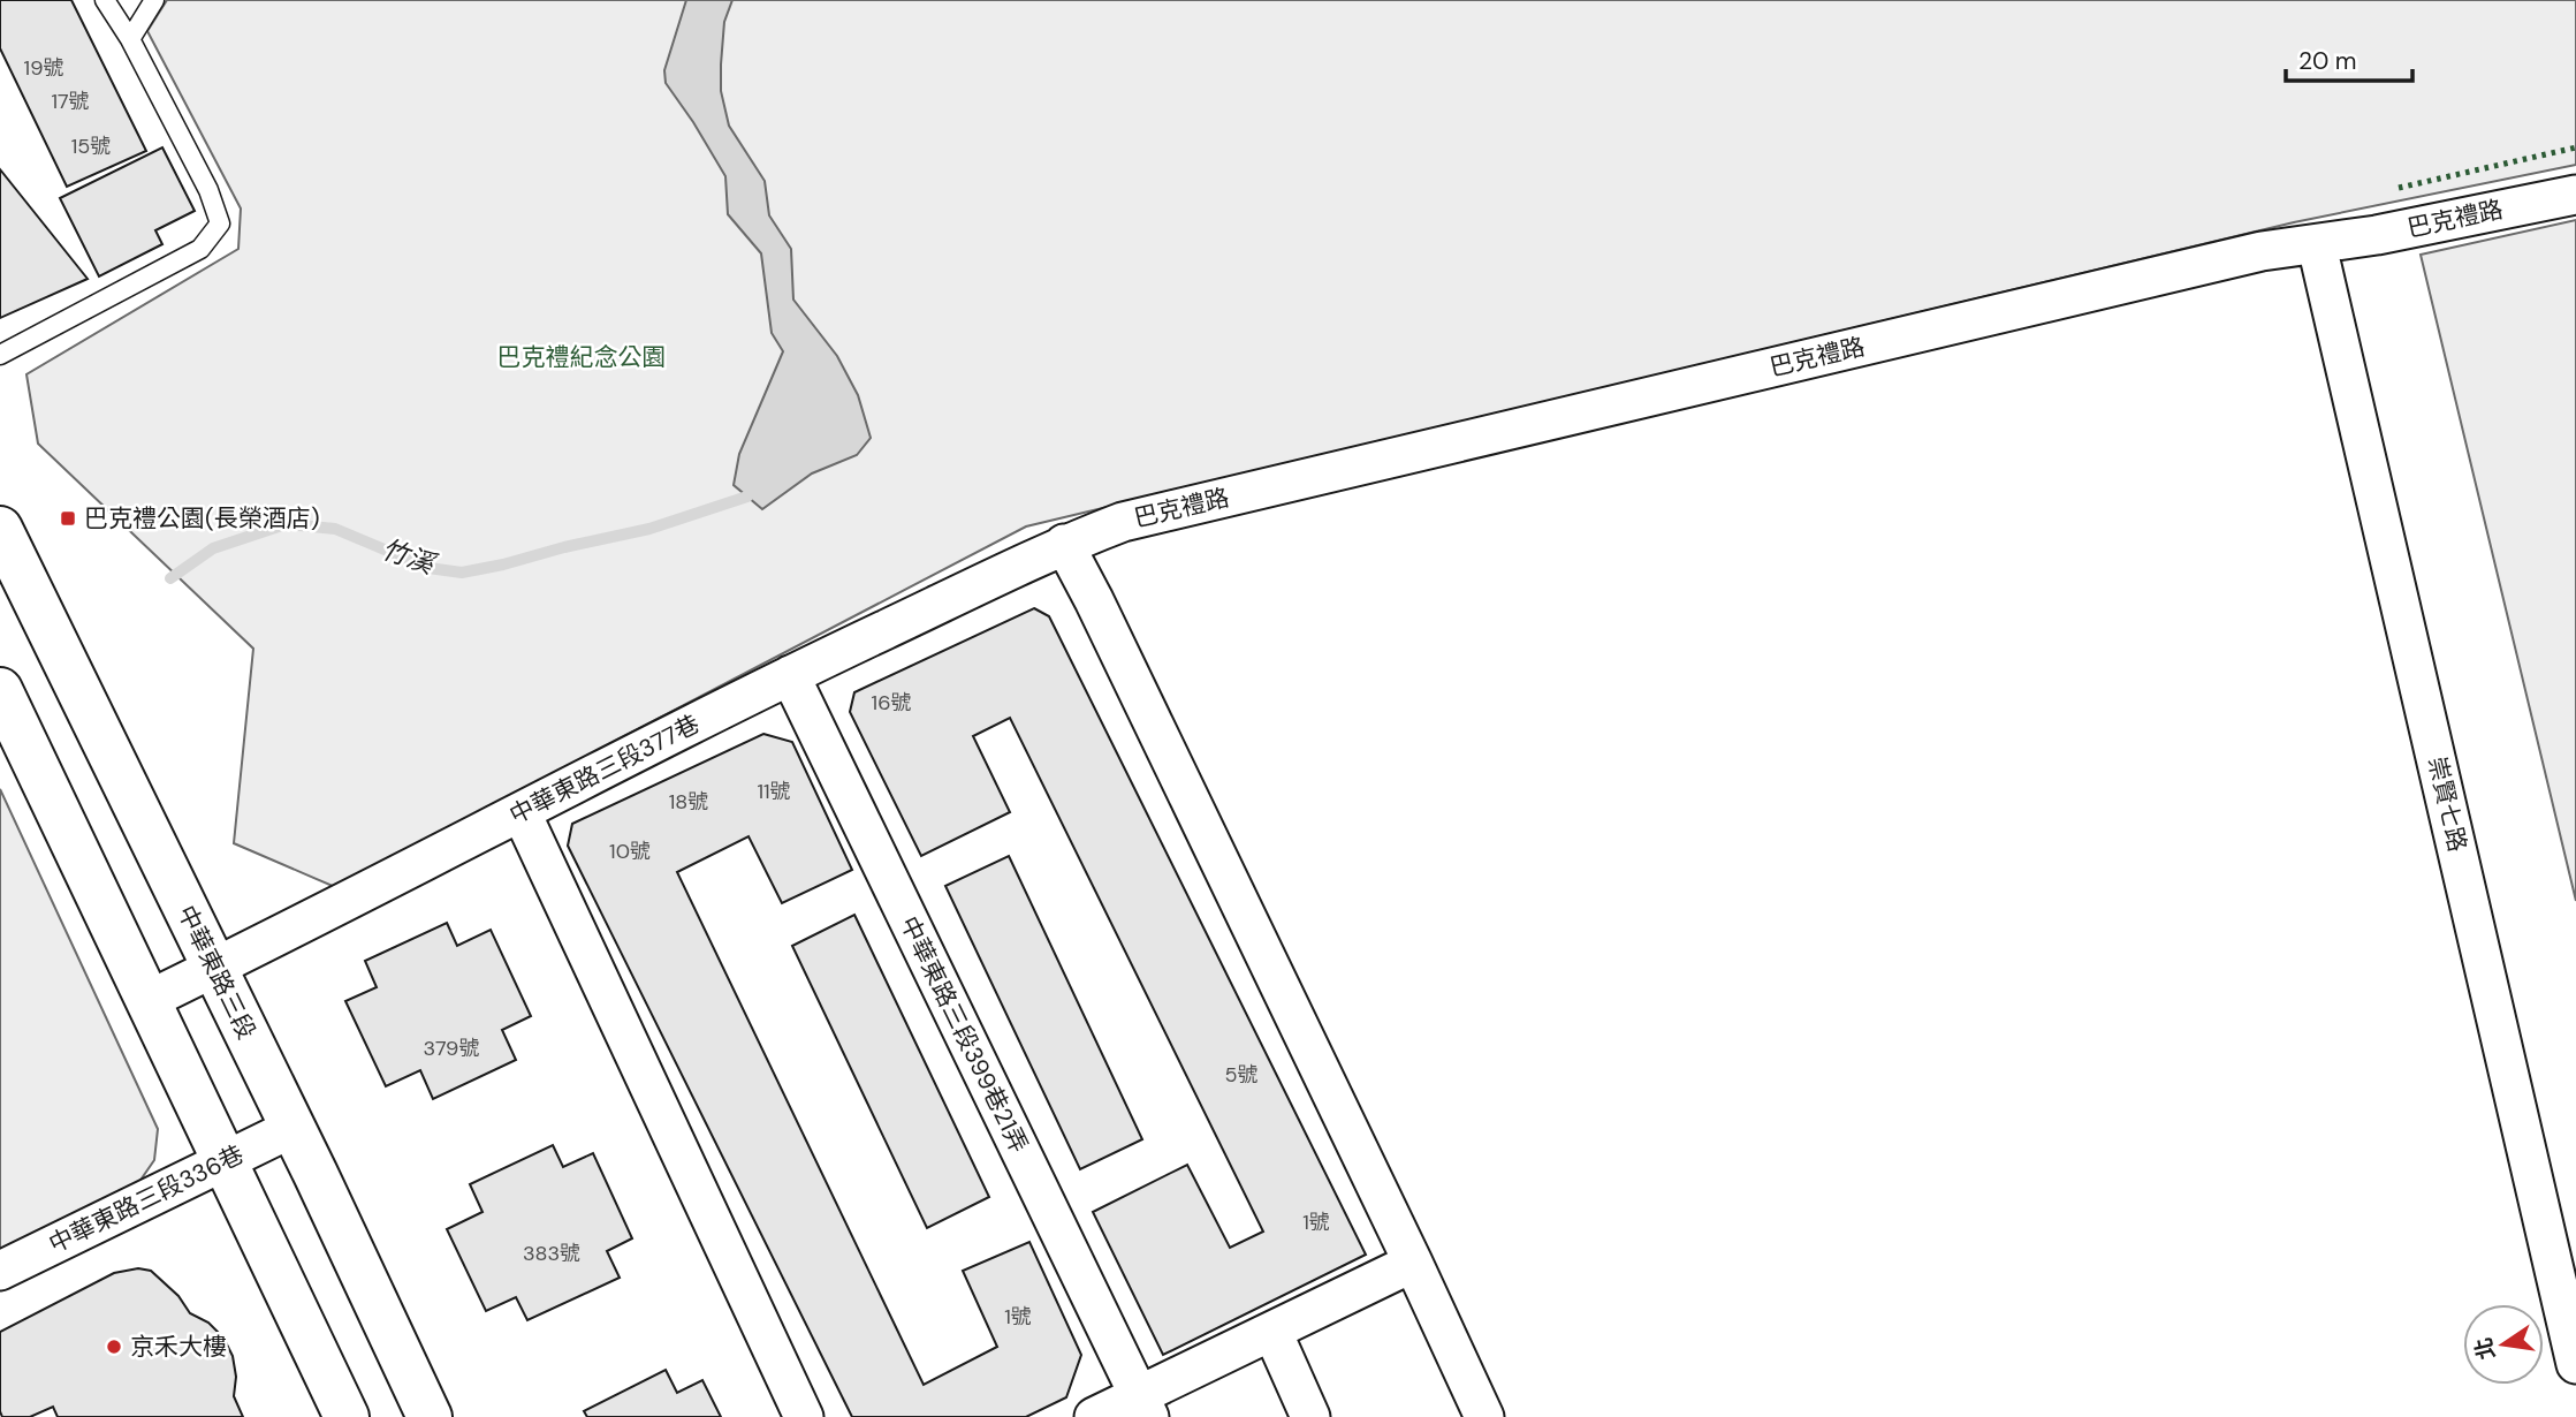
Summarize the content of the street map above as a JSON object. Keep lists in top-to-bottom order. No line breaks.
{"streets":{"main road":["中華東路三段"],"street":["巴克禮路","中華東路三段377巷","崇賢七路","中華東路三段399巷21弄","中華東路三段336巷"]},"crossings":[["巴克禮路","中華東路三段377巷"],["巴克禮路","崇賢七路"],["中華東路三段377巷","中華東路三段"],["中華東路三段377巷","中華東路三段399巷21弄"],["中華東路三段","中華東路三段336巷"]],"water":["竹溪"],"parks":["巴克禮紀念公園"],"places":{"transit":["巴克禮公園(長榮酒店)"],"other":["京禾大樓"]},"house_numbers":["19號","17號","15號","16號","11號","18號","10號","379號","5號","1號","383號","1號"],"scale_bar":"20 m","north":"left"}
